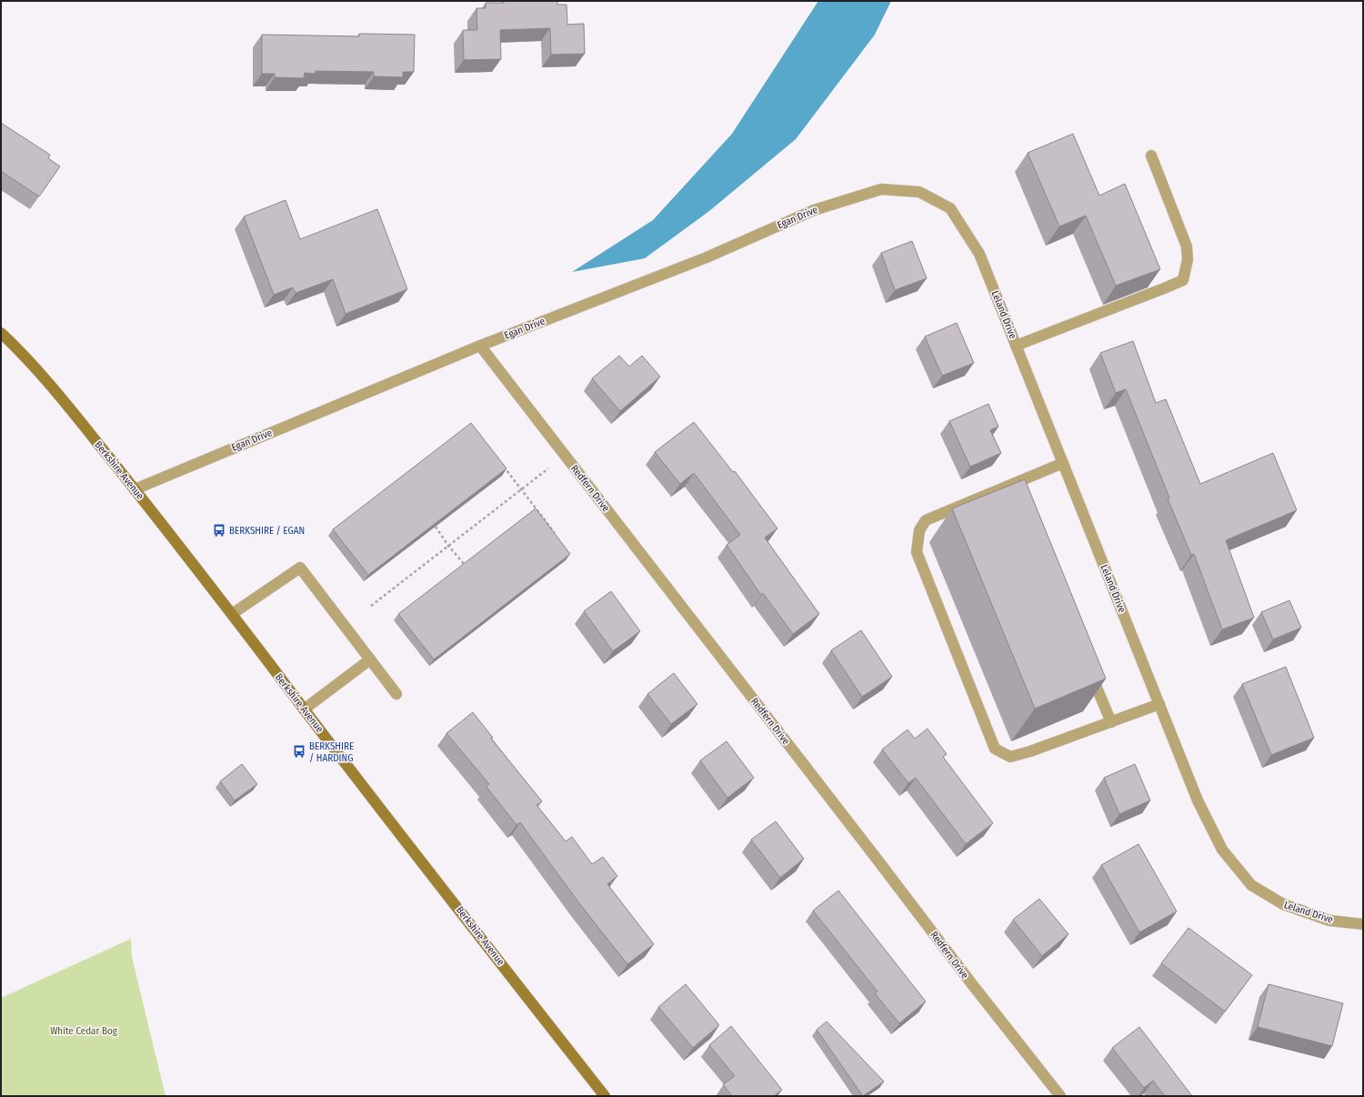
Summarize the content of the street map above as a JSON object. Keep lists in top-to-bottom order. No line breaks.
{"streets":{"main road":["Berkshire Avenue"],"street":["Egan Drive","Leland Drive","Redfern Drive"]},"crossings":[["Egan Drive","Leland Drive"],["Egan Drive","Berkshire Avenue"],["Egan Drive","Redfern Drive"]],"parks":["White Cedar Bog"],"places":{"bus stop":["BERKSHIRE / EGAN","BERKSHIRE / HARDING"]}}
